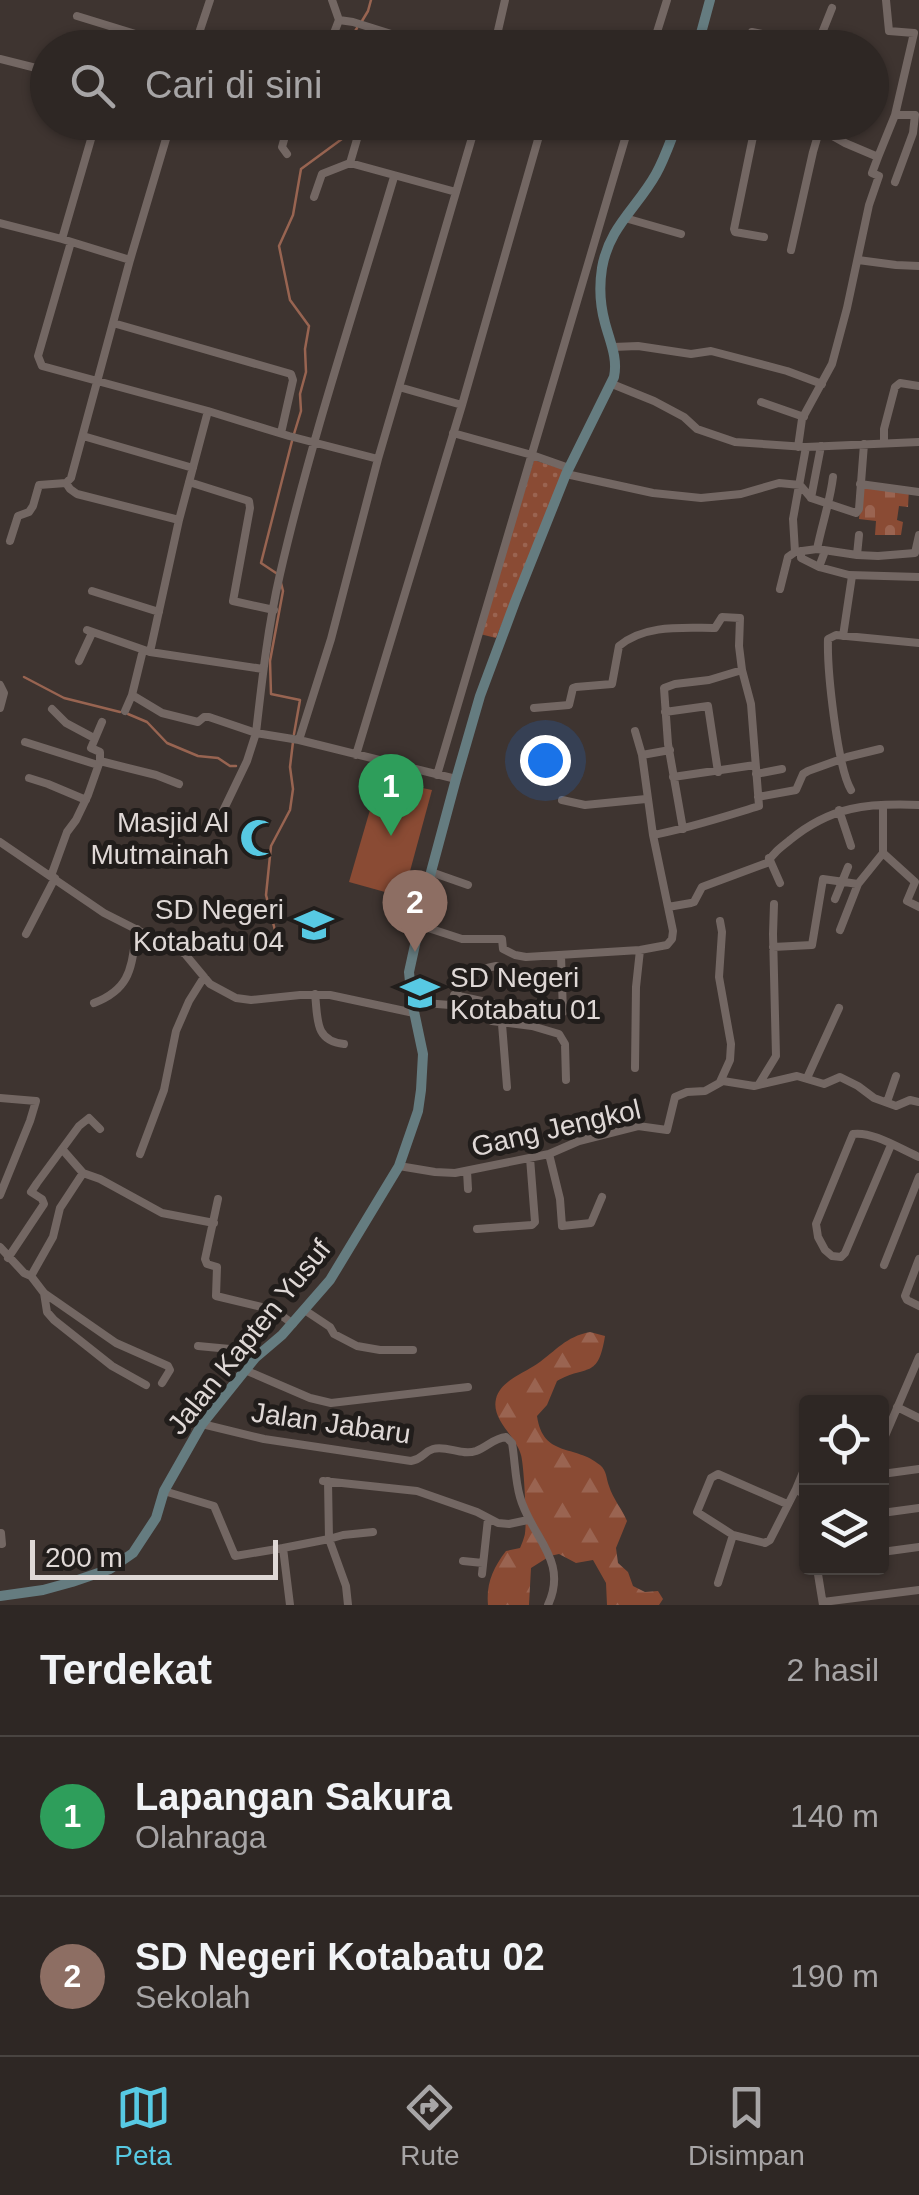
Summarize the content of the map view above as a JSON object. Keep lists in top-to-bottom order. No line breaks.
{"streets":{"main road":["Jalan Kapten Yusuf"],"street":["Gang Jengkol","Jalan Jabaru"]},"crossings":[["Gang Jengkol","Jalan Kapten Yusuf"],["Jalan Kapten Yusuf","Jalan Jabaru"]],"places":{"mosque":["Masjid Al Mutmainah"],"school or university":["SD Negeri Kotabatu 04","SD Negeri Kotabatu 01"]},"scale_bar":"200 m","page":{"search":"Cari di sini","pins":["1","2"],"scale":"200 m","heading":["Terdekat","2 hasil"],"list":[{"mark":"1","name":"Lapangan Sakura","note":"Olahraga","value":"140 m"},{"mark":"2","name":"SD Negeri Kotabatu 02","note":"Sekolah","value":"190 m"}],"nav":["Peta","Rute","Disimpan"]}}
